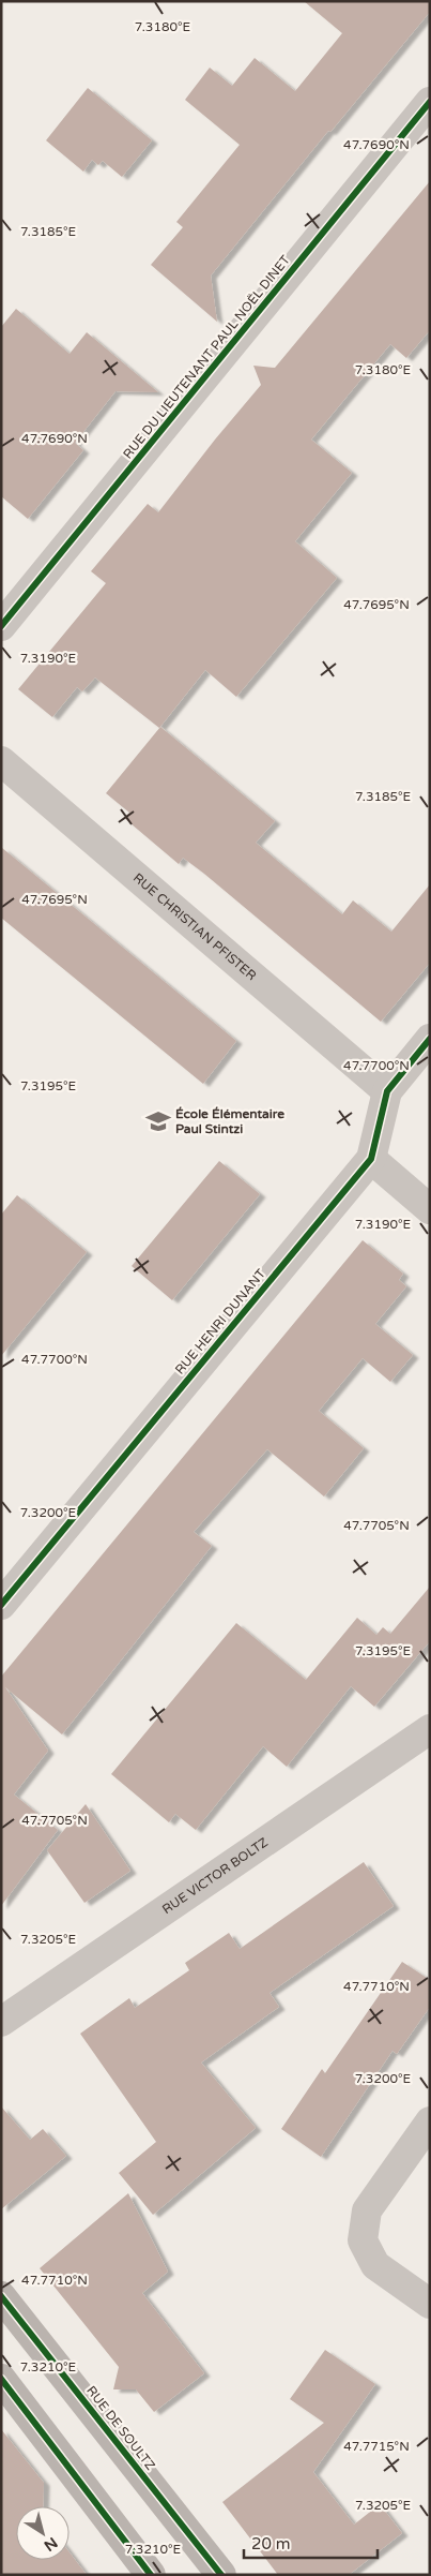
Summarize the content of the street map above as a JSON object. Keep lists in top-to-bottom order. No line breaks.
{"streets":{"main road":["RUE DE SOULTZ"],"street":["RUE DU LIEUTENANT PAUL NOËL DINET","RUE CHRISTIAN PFISTER","RUE HENRI DUNANT","RUE VICTOR BOLTZ"]},"crossings":[["RUE CHRISTIAN PFISTER","RUE HENRI DUNANT"]],"places":{"school or university":["École Élémentaire Paul Stintzi"]},"scale_bar":"20 m","north":"bottom right","coordinates":["7.3180°E","47.7690°N","7.3185°E","47.7695°N","7.3190°E","47.7700°N","7.3195°E","7.3200°E","47.7705°N","7.3205°E","47.7710°N","7.3210°E","47.7715°N"]}
